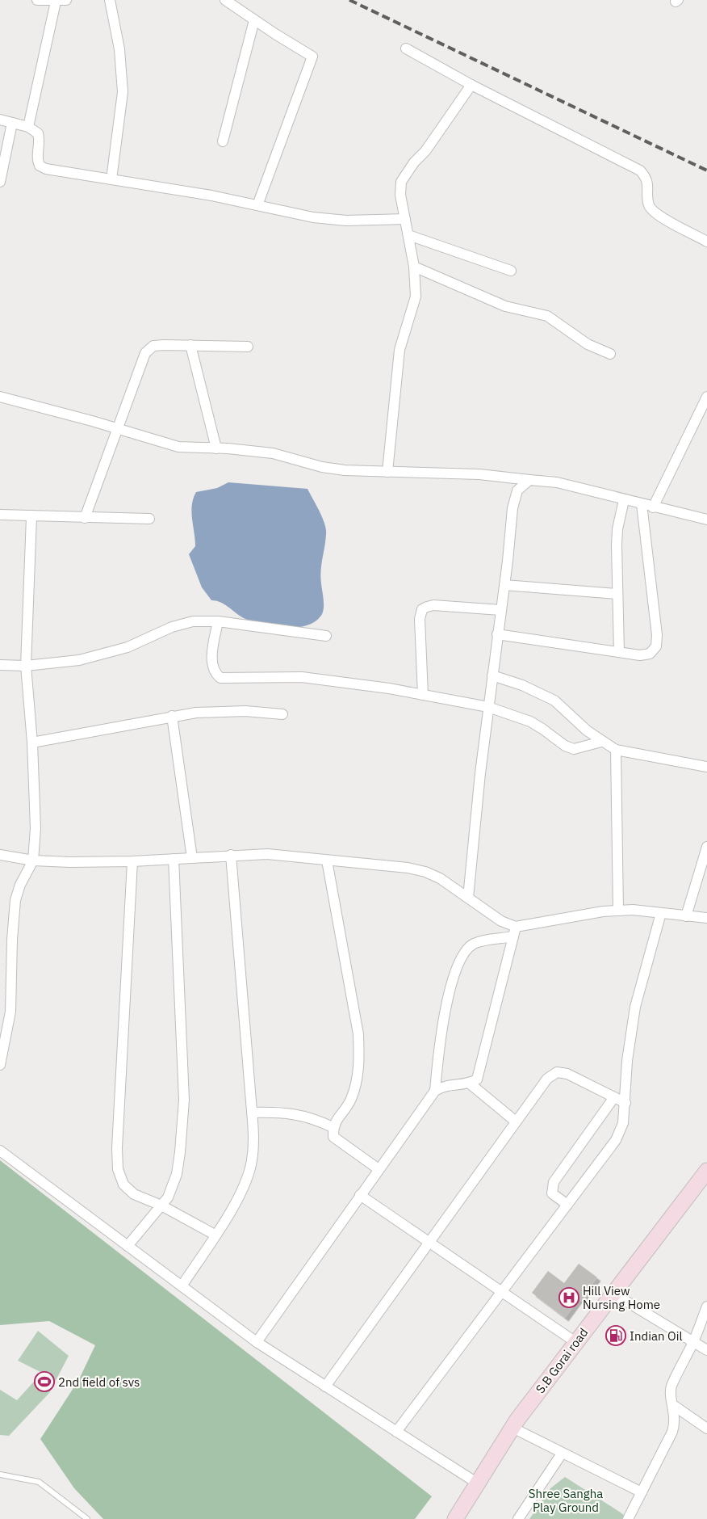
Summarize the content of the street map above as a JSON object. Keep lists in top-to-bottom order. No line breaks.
{"streets":{"street":["S.B Gorai road"]},"parks":["Shree Sangha Play Ground"],"places":{"hospital":["Hill View Nursing Home"],"fuel station":["Indian Oil"],"sports":["2nd field of svs"]}}
